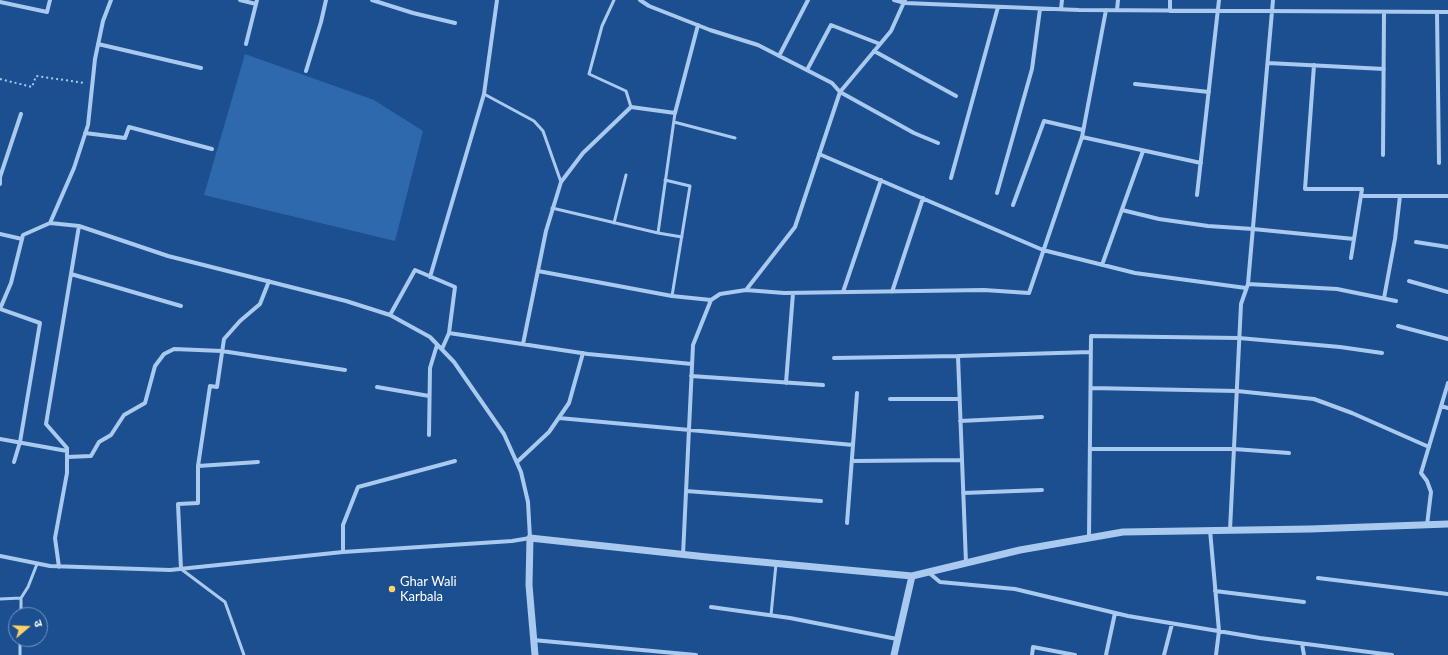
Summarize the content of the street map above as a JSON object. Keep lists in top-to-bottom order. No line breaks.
{"places":["Ghar Wali Karbala"],"north":"right"}
